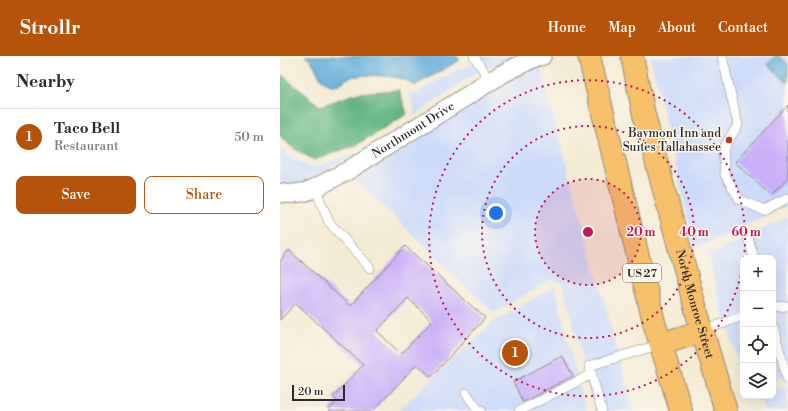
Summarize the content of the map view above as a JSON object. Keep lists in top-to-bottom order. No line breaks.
{"streets":{"highway":["US 27","North Monroe Street"],"street":["Northmont Drive"]},"places":["Baymont Inn and Suites Tallahassee"],"scale_bar":"20 m","page":{"header":"Strollr","nav":["Home","Map","About","Contact"],"heading":"Nearby","list":[{"mark":"1","name":"Taco Bell","note":"Restaurant","value":"50 m"}],"buttons":["Save","Share"],"map_buttons":["+","−"],"pins":"1","scale":"20 m"},"rings":["20 m","40 m","60 m"]}
